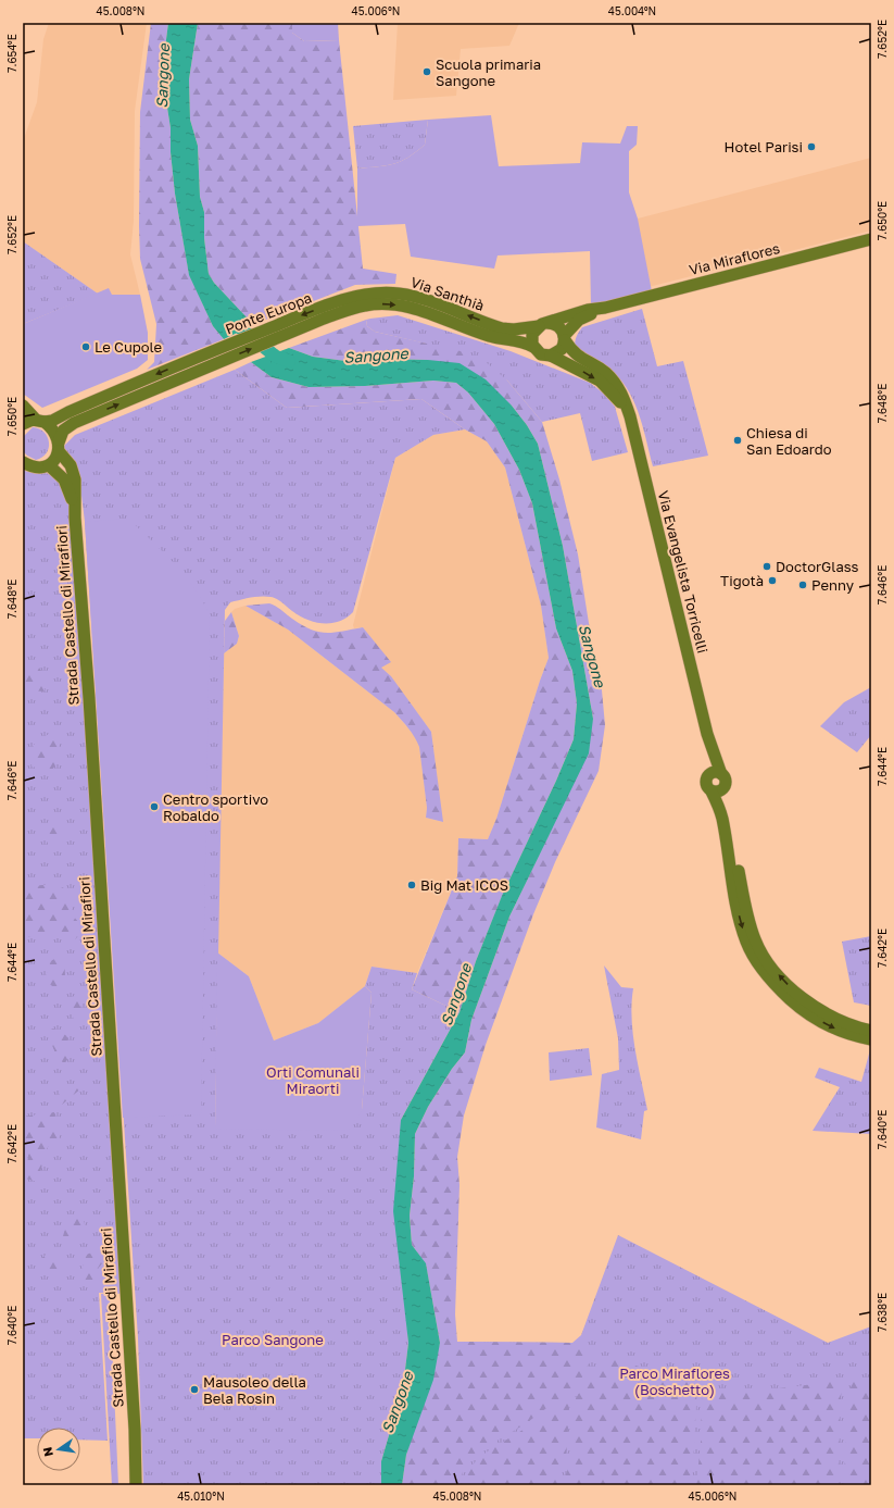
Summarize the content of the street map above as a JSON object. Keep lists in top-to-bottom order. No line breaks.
{"streets":{"street":["Via Miraflores","Via Santhià","Ponte Europa","Via Evangelista Torricelli","Strada Castello di Mirafiori"]},"crossings":[["Via Miraflores","Via Santhià"],["Via Miraflores","Via Evangelista Torricelli"],["Via Santhià","Ponte Europa"],["Via Santhià","Via Evangelista Torricelli"],["Ponte Europa","Strada Castello di Mirafiori"]],"water":["Sangone"],"parks":["Orti Comunali Miraorti","Parco Sangone","Parco Miraflores (Boschetto)"],"places":["Scuola primaria Sangone","Hotel Parisi","Le Cupole","Chiesa di San Edoardo","DoctorGlass","Tigotà","Penny","Centro sportivo Robaldo","Big Mat ICOS","Mausoleo della Bela Rosin"],"north":"left","coordinates":["45.008°N","45.006°N","45.004°N","7.652°E","7.654°E","7.650°E","7.648°E","7.646°E","7.644°E","7.642°E","7.640°E","7.638°E","45.010°N"]}
